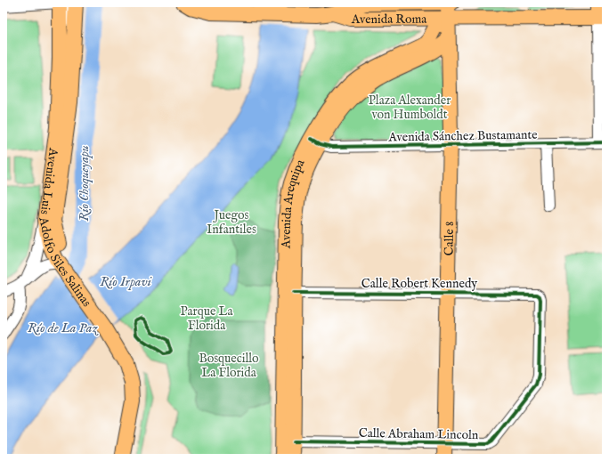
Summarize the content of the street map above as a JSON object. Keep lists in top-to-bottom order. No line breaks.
{"streets":{"main road":["Avenida Roma","Avenida Arequipa","Avenida Luis Adolfo Siles Salinas","Calle 8"],"street":["Avenida Sánchez Bustamante","Calle Robert Kennedy","Calle Abraham Lincoln"]},"crossings":[["Avenida Roma","Avenida Arequipa"],["Avenida Roma","Calle 8"],["Avenida Sánchez Bustamante","Avenida Arequipa"],["Avenida Sánchez Bustamante","Calle 8"],["Avenida Arequipa","Calle 8"],["Avenida Arequipa","Calle Robert Kennedy"],["Avenida Arequipa","Calle Abraham Lincoln"],["Calle 8","Calle Robert Kennedy"],["Calle 8","Calle Abraham Lincoln"],["Calle Robert Kennedy","Calle Abraham Lincoln"]],"water":["Río Choqueyapu","Río Irpavi","Río de La Paz"],"parks":["Plaza Alexander von Humboldt","Juegos Infantiles","Parque La Florida","Bosquecillo La Florida"]}
